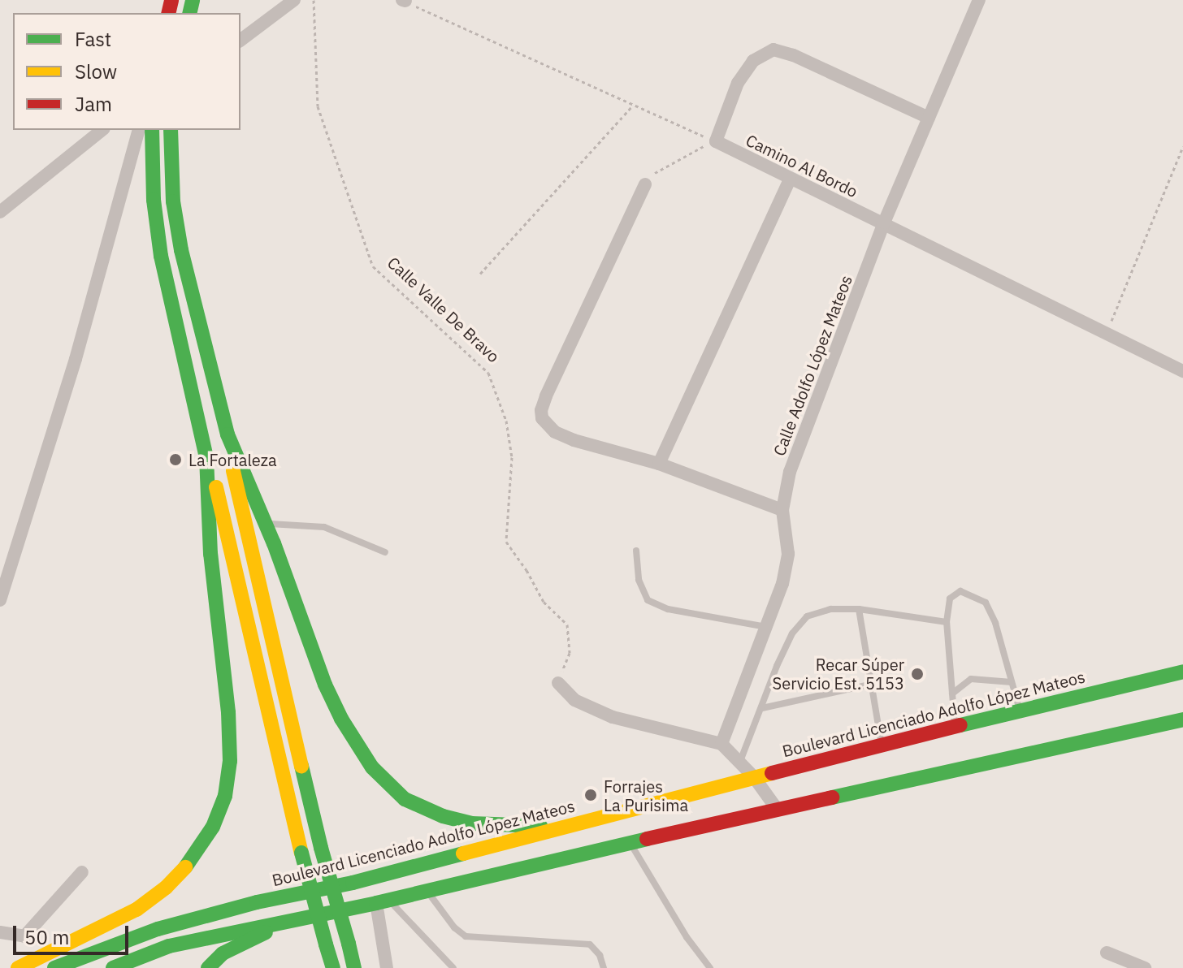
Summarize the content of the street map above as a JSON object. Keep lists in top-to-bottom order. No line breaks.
{"streets":{"main road":["Boulevard Licenciado Adolfo López Mateos"],"street":["Camino Al Bordo","Calle Adolfo López Mateos"],"path":["Calle Valle De Bravo"]},"crossings":[["Camino Al Bordo","Calle Adolfo López Mateos"]],"places":["La Fortaleza","Recar Súper Servicio Est. 5153","Forrajes La Purisima"],"legend":["Fast","Slow","Jam"],"scale_bar":"50 m"}
